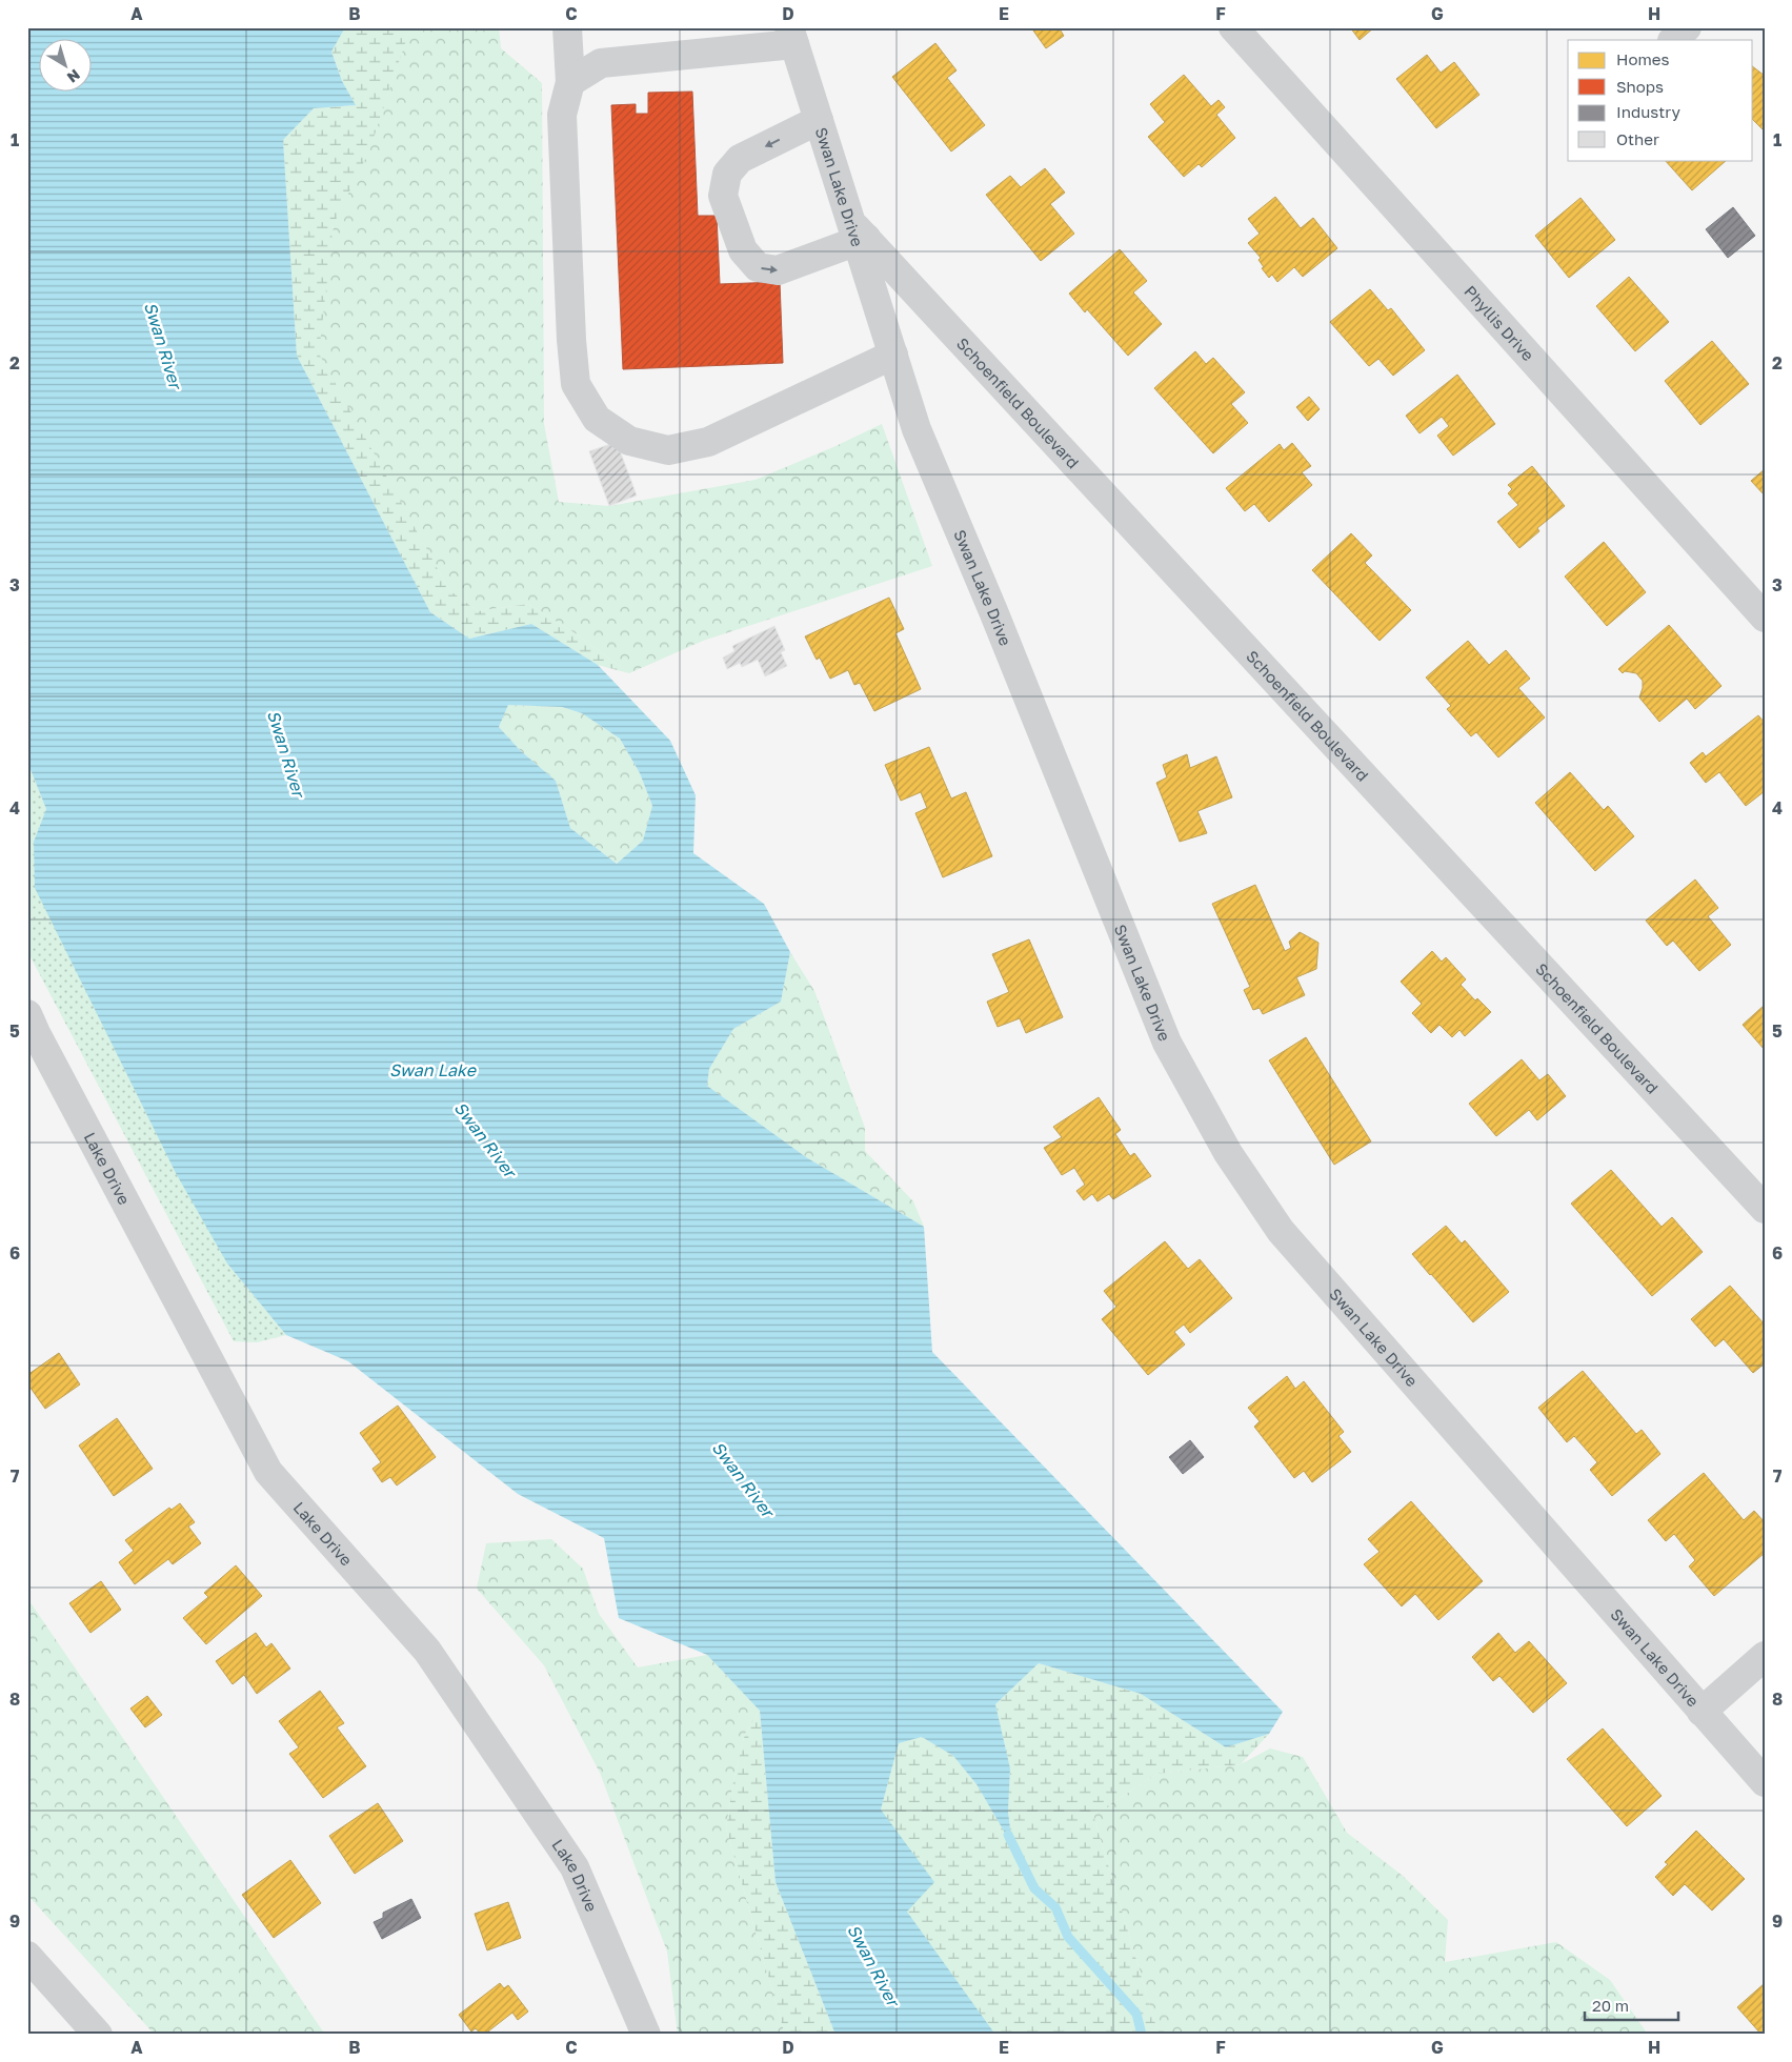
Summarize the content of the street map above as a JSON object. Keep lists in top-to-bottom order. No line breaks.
{"streets":{"street":["Swan Lake Drive","Phyllis Drive","Schoenfield Boulevard","Lake Drive"]},"crossings":[["Swan Lake Drive","Schoenfield Boulevard"]],"water":["Swan River","Swan Lake"],"legend":["Homes","Shops","Industry","Other"],"scale_bar":"20 m","north":"bottom right","grid":{"columns":["A","B","C","D","E","F","G","H"],"rows":["1","2","3","4","5","6","7","8","9"]}}
